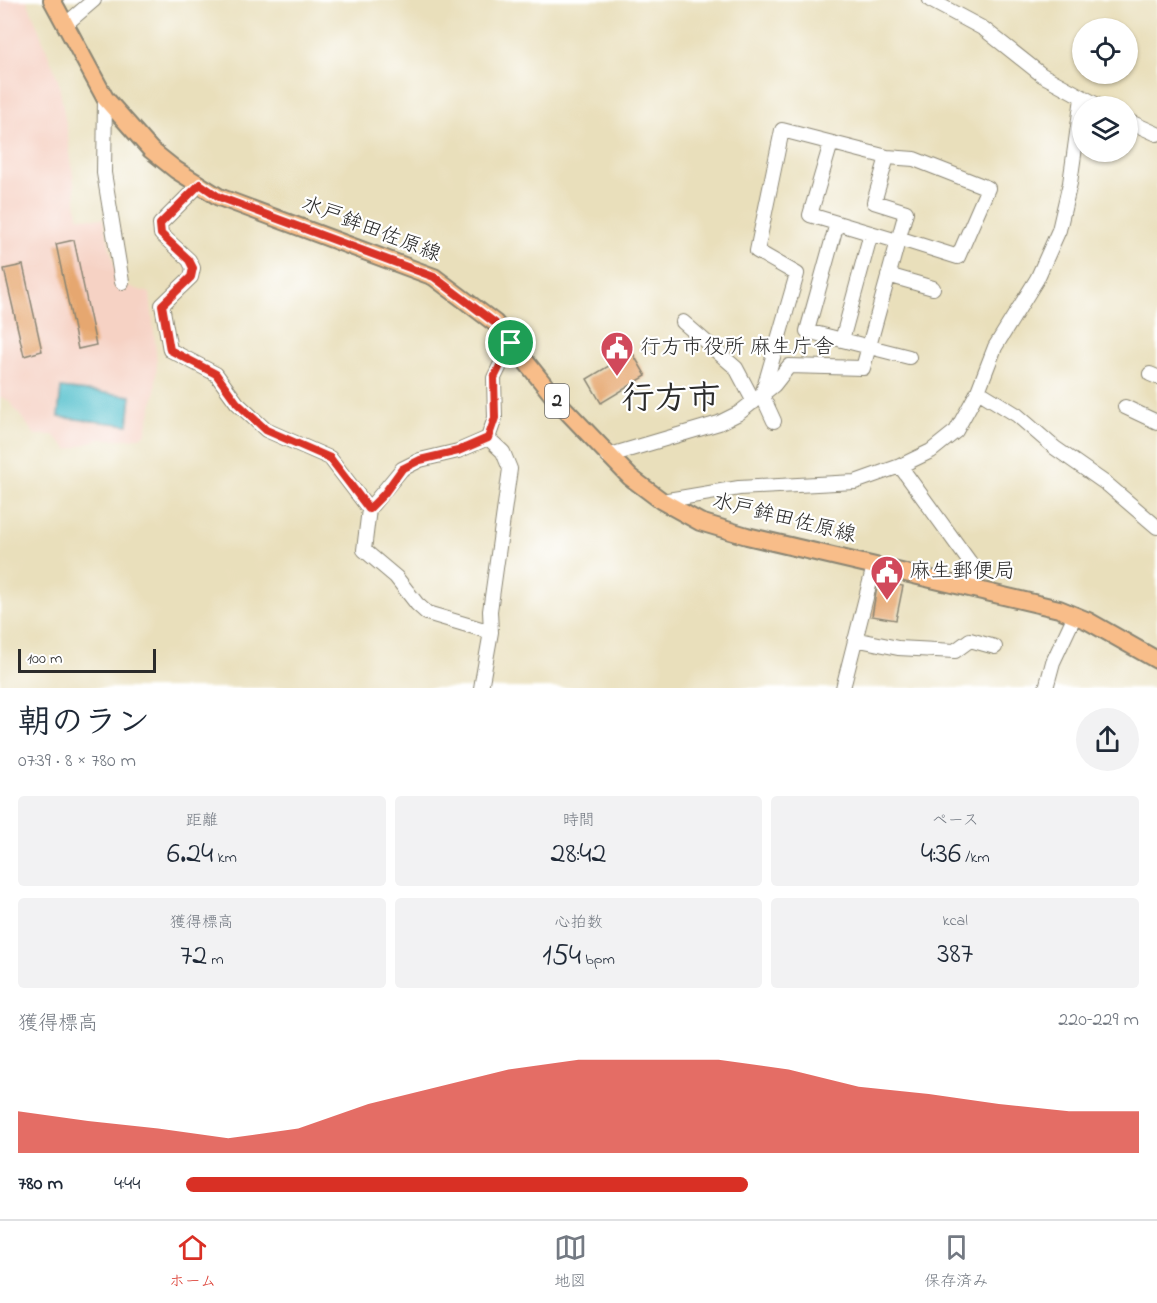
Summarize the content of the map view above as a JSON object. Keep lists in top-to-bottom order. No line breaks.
{"streets":{"main road":["水戸鉾田佐原線","2"]},"districts":["行方市"],"places":{"public building":["行方市役所 麻生庁舎","麻生郵便局"]},"scale_bar":"100 m","page":{"scale":"100 m","heading":["朝のラン","07:39 · 8 × 780 m"],"stats":[["距離","6.24 km"],["時間","28:42"],["ペース","4:36 /km"],["獲得標高","72 m"],["心拍数","154 bpm"],["kcal","387"]],"chart":["獲得標高","220–229 m"],"list":[{"name":"780 m","note":"4:44"}],"tabs":["ホーム","地図","保存済み"]}}
